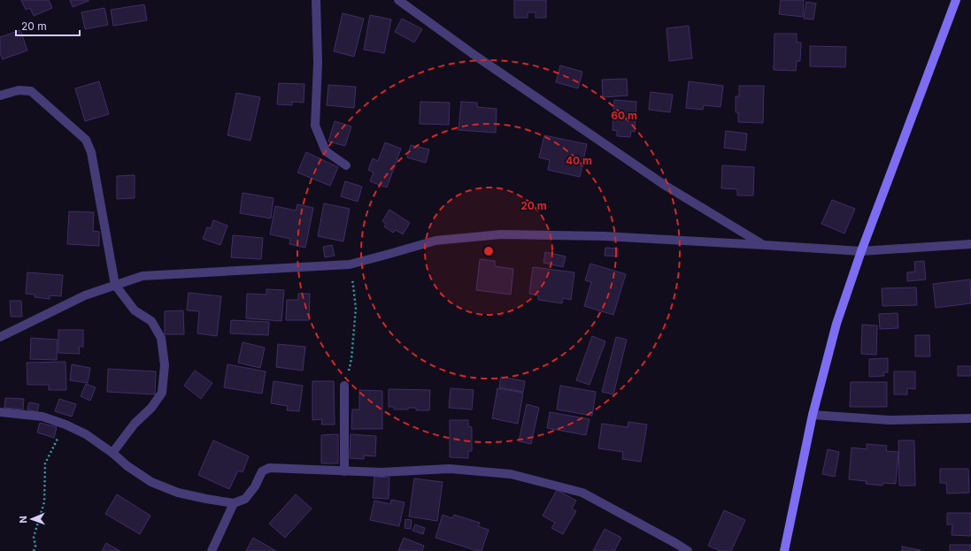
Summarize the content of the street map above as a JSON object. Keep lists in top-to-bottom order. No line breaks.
{"scale_bar":"20 m","north":"left","rings":["60 m","40 m","20 m"]}
